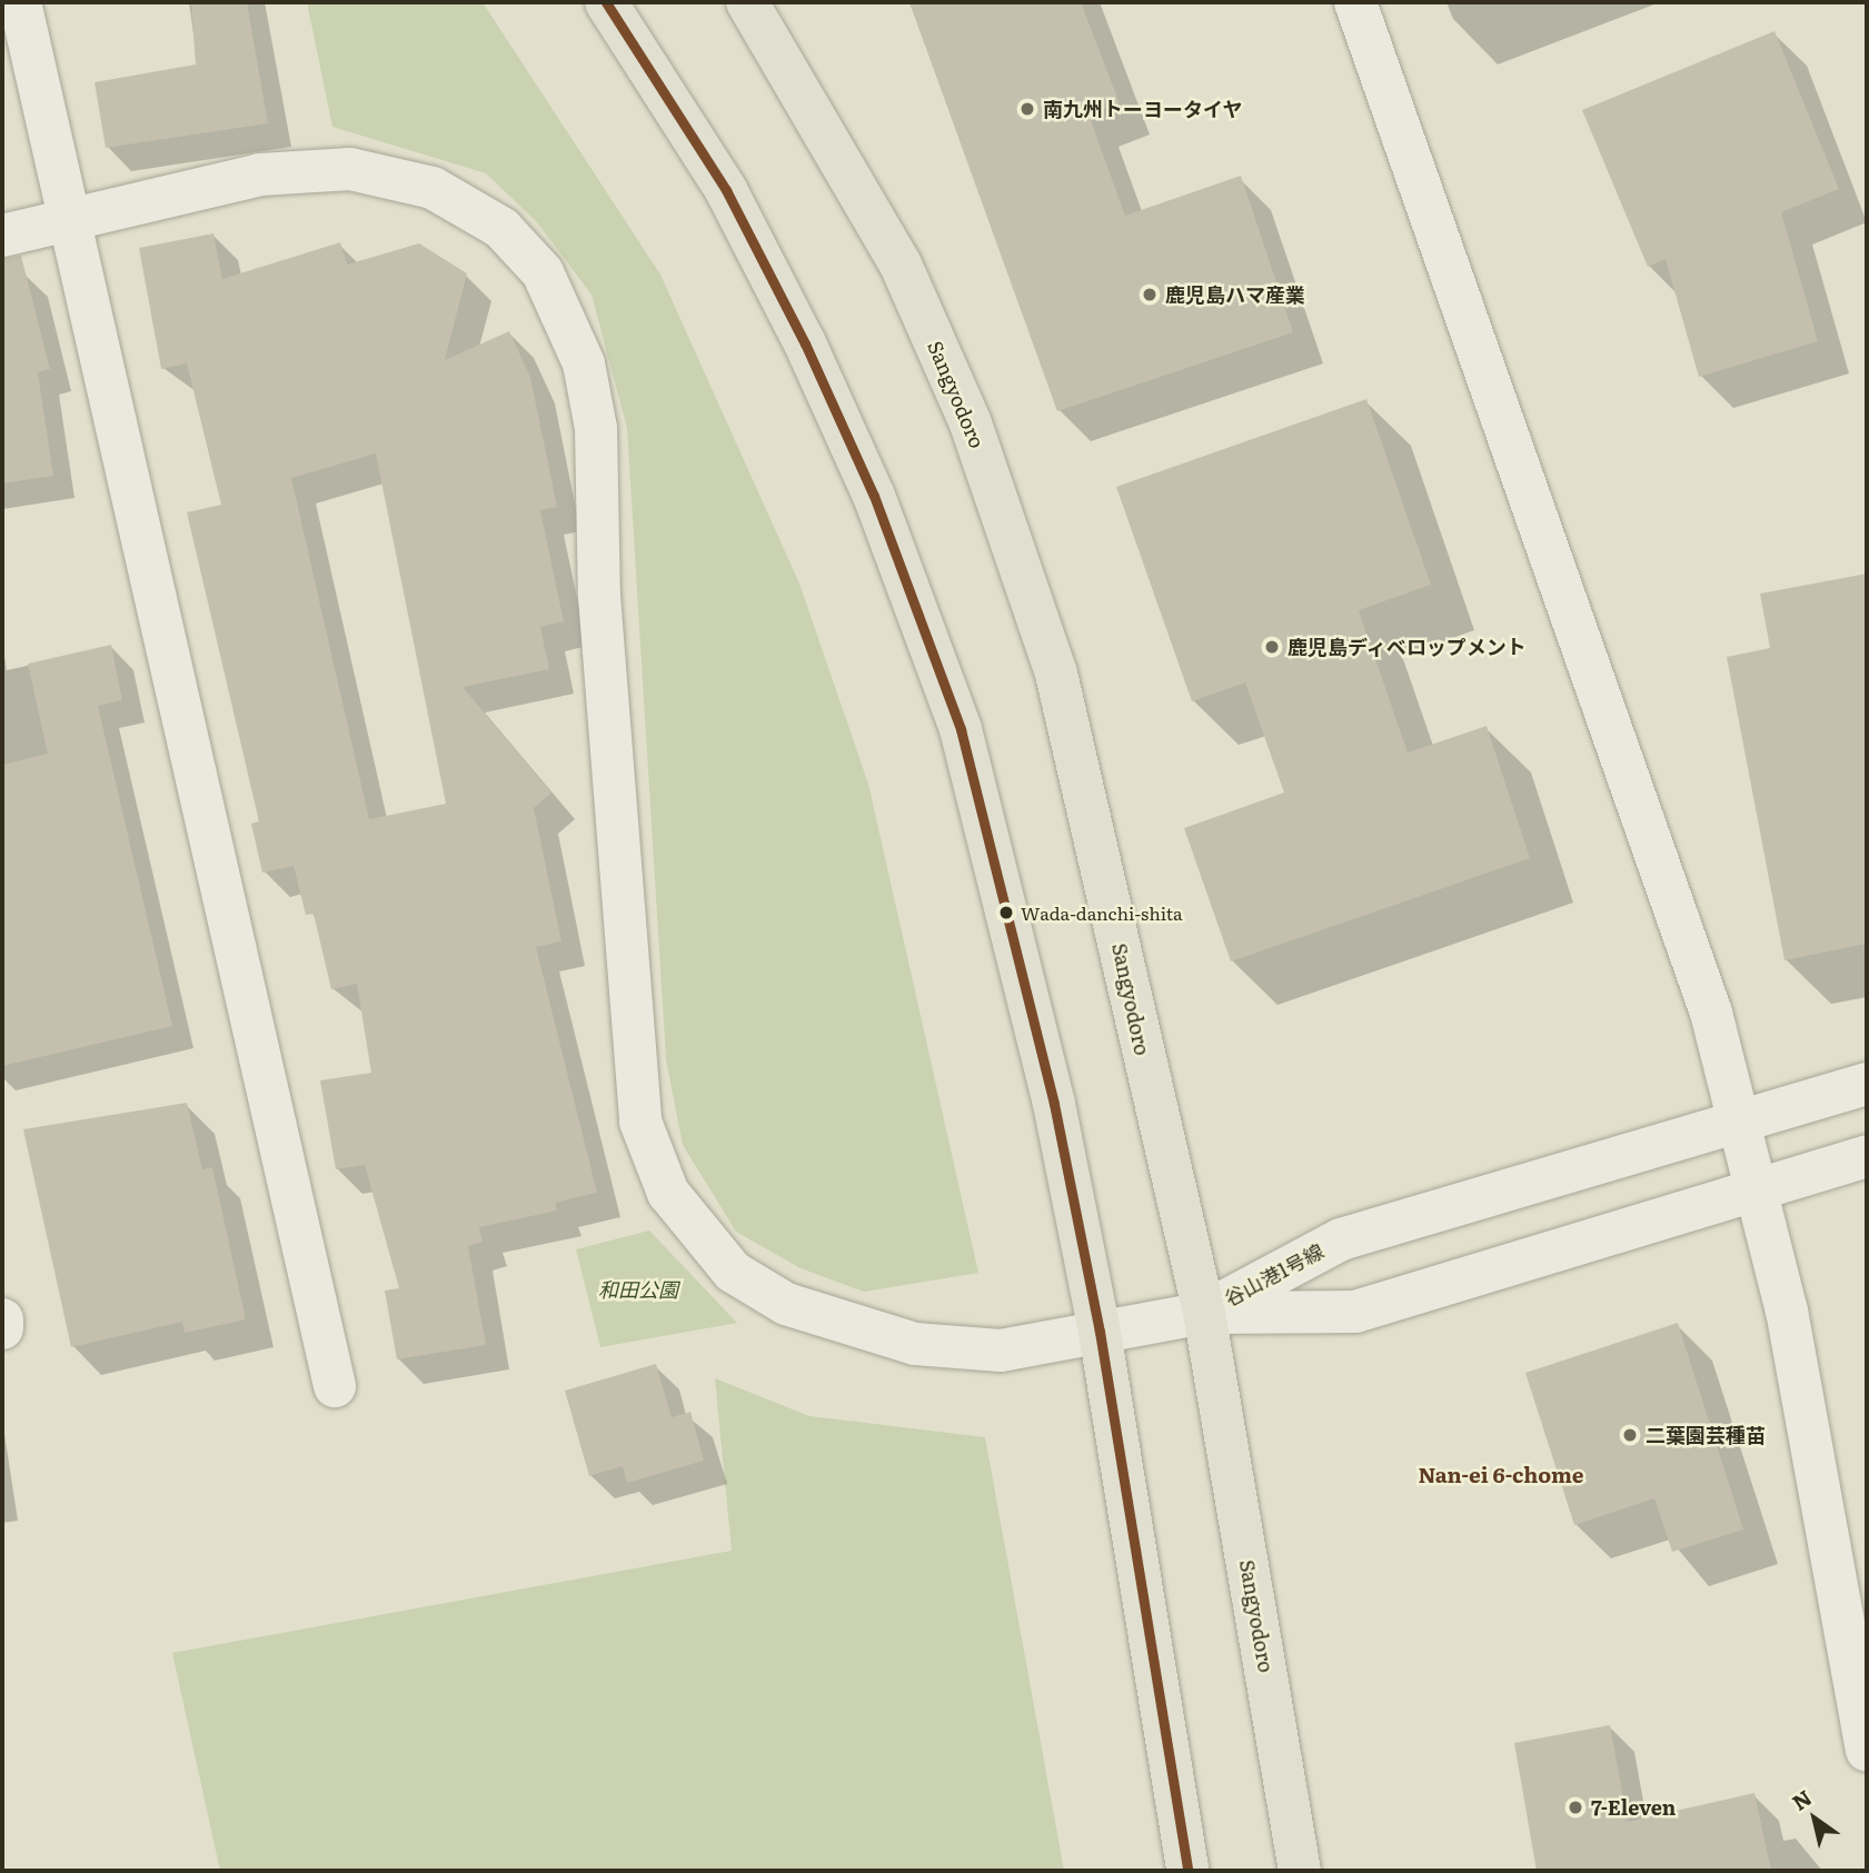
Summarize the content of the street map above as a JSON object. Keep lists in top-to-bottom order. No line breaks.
{"streets":{"main road":["Sangyodoro"],"street":["谷山港1号線"]},"crossings":[["Sangyodoro","谷山港1号線"]],"districts":["Nan-ei 6-chome"],"parks":["和田公園"],"places":["南九州トーヨータイヤ","鹿児島ハマ産業","鹿児島ディベロップメント","Wada-danchi-shita","二葉園芸種苗","7-Eleven"],"north":"top left"}
